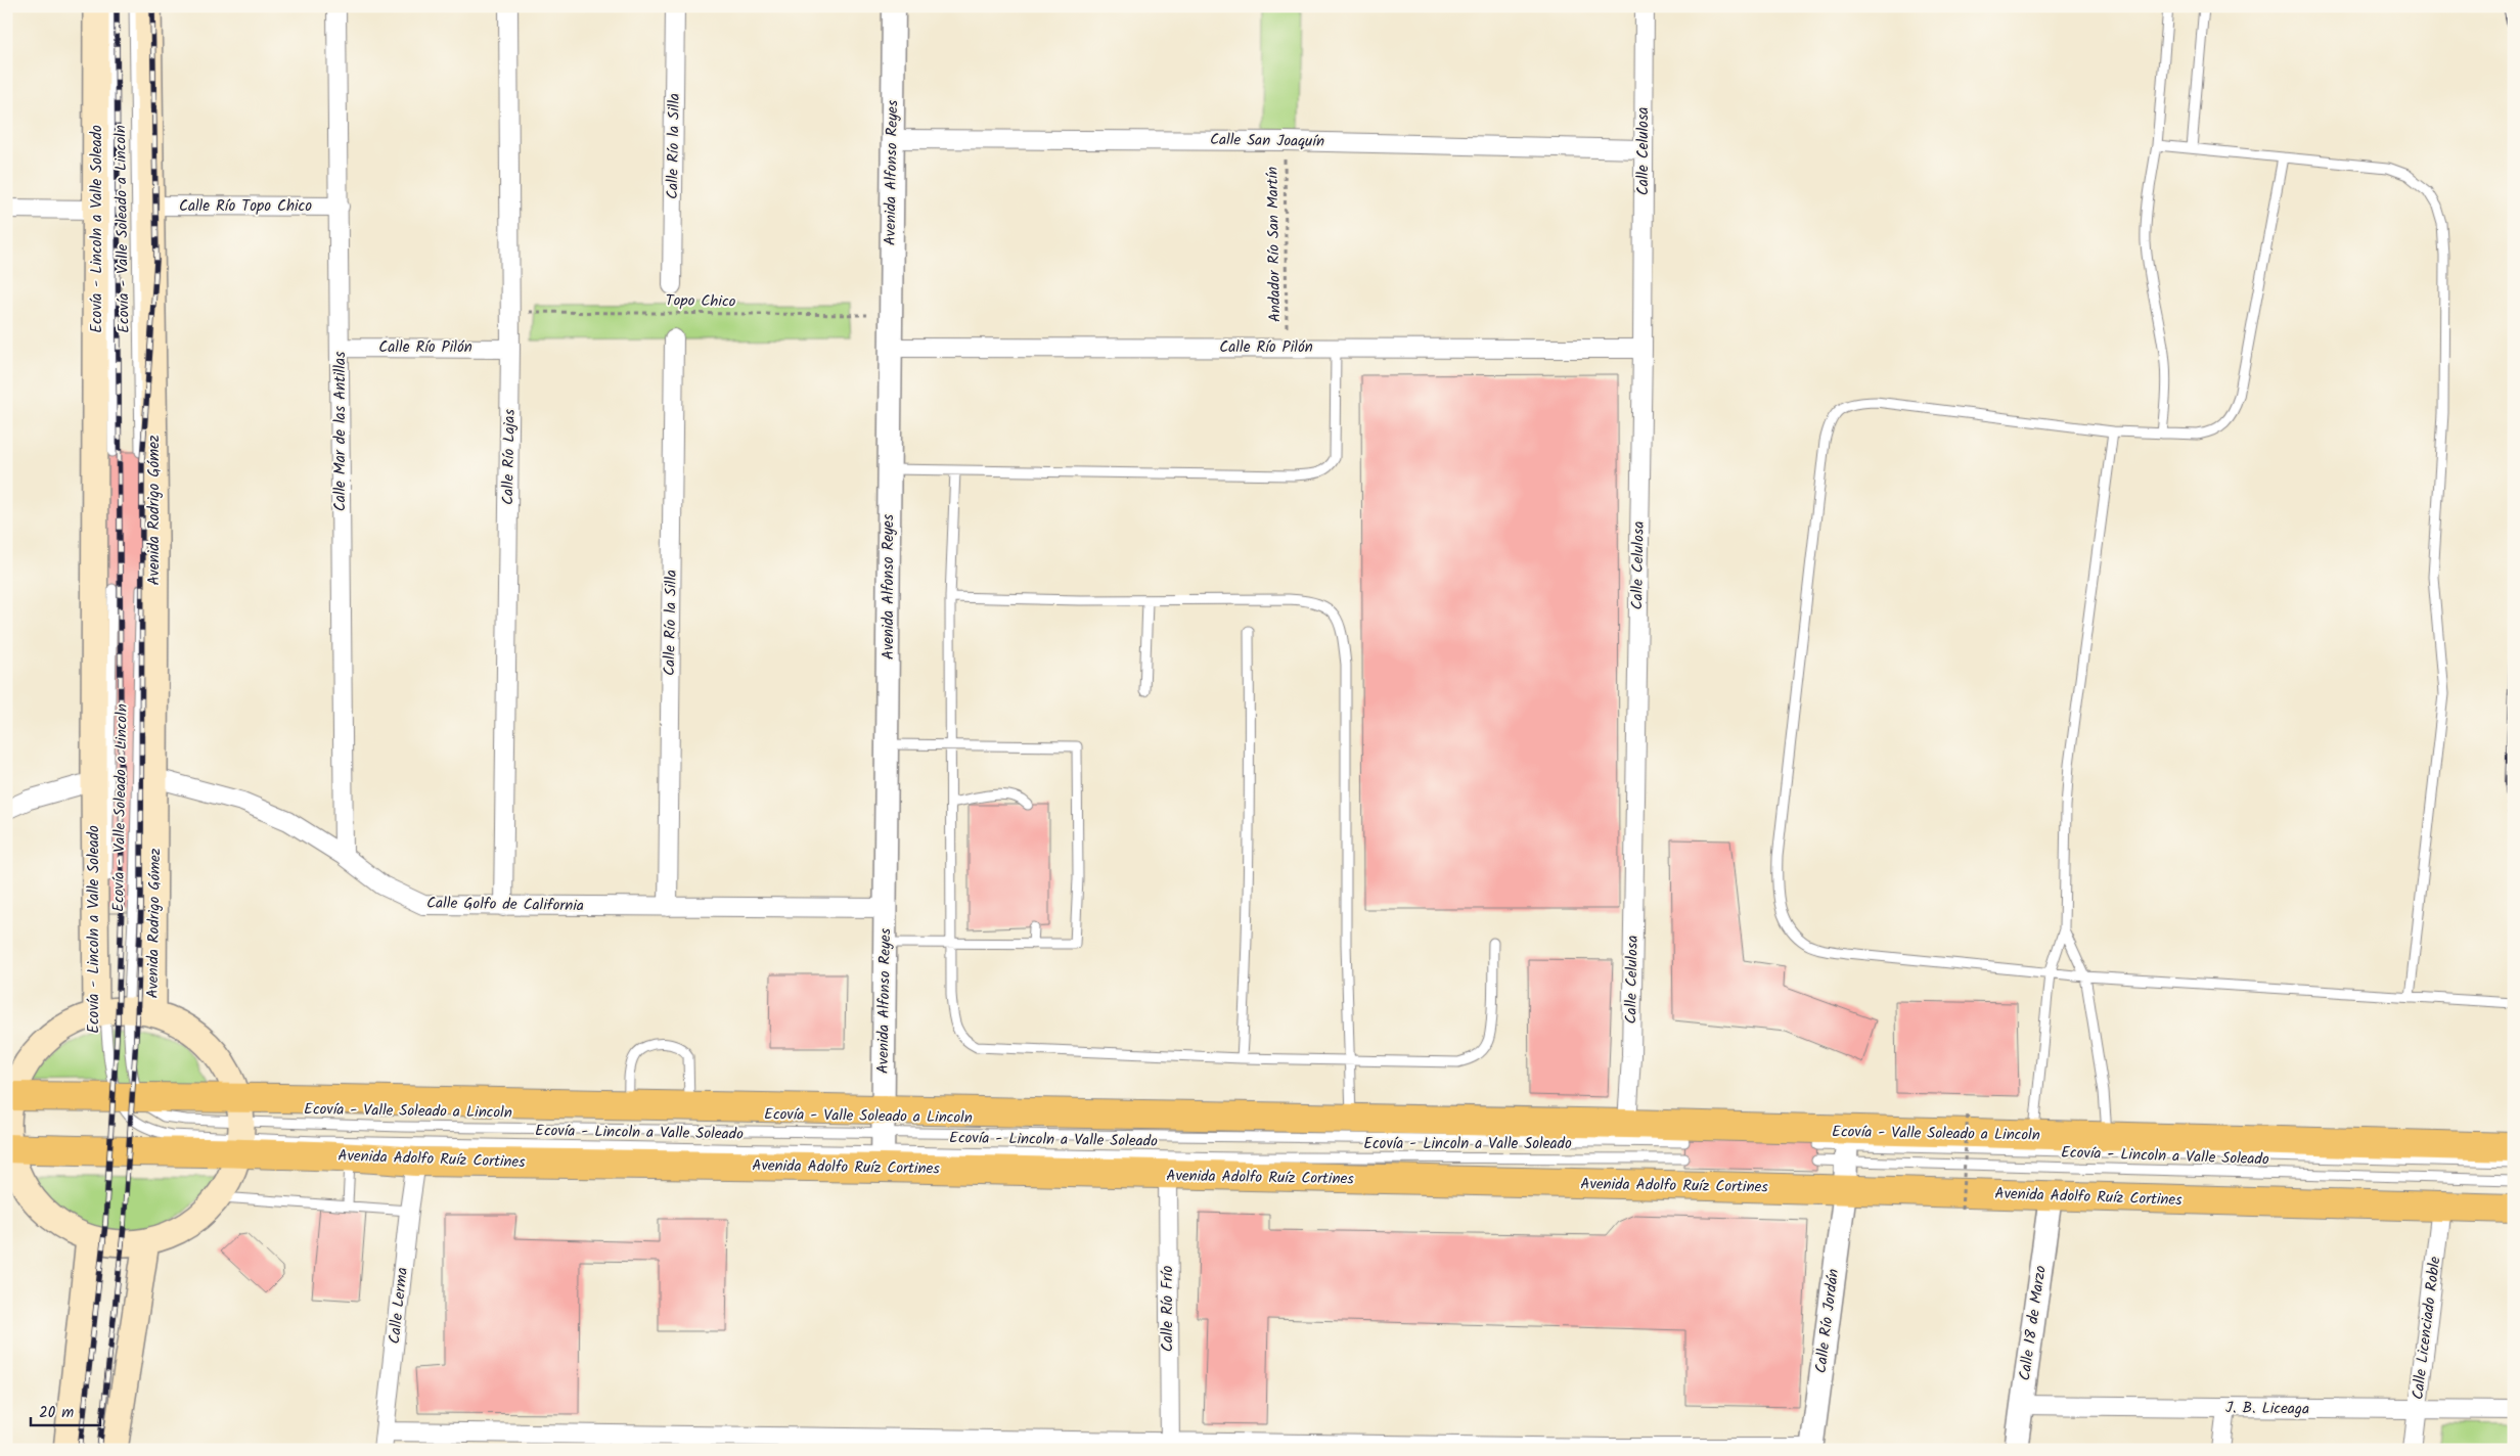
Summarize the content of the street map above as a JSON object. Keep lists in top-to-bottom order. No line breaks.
{"streets":{"main road":["Avenida Rodrigo Gómez","Avenida Adolfo Ruíz Cortines"],"street":["Calle San Joaquín","Calle Río la Silla","Calle Celulosa","Avenida Alfonso Reyes","Calle Río Topo Chico","Calle Río Pilón","Calle Mar de las Antillas","Calle Río Lajas","Calle Golfo de California","Calle Lerma","Calle Río Frío","Calle Río Jordán","Calle 18 de Marzo","Calle Licenciado Roble","J. B. Liceaga"],"lane":["Ecovía - Lincoln a Valle Soleado","Ecovía - Valle Soleado a Lincoln"],"path":["Andador Río San Martín","Topo Chico"]},"crossings":[["Calle San Joaquín","Calle Celulosa"],["Calle San Joaquín","Avenida Alfonso Reyes"],["Calle San Joaquín","Andador Río San Martín"],["Calle Río la Silla","Calle Golfo de California"],["Calle Celulosa","Calle Río Pilón"],["Calle Celulosa","Avenida Adolfo Ruíz Cortines"],["Avenida Alfonso Reyes","Ecovía - Lincoln a Valle Soleado"],["Avenida Alfonso Reyes","Ecovía - Valle Soleado a Lincoln"],["Avenida Alfonso Reyes","Topo Chico"],["Avenida Alfonso Reyes","Calle Río Pilón"],["Avenida Alfonso Reyes","Calle Golfo de California"],["Avenida Alfonso Reyes","Avenida Adolfo Ruíz Cortines"],["Calle Río Topo Chico","Calle Mar de las Antillas"],["Calle Río Topo Chico","Avenida Rodrigo Gómez"],["Ecovía - Lincoln a Valle Soleado","Ecovía - Valle Soleado a Lincoln"],["Ecovía - Lincoln a Valle Soleado","Avenida Adolfo Ruíz Cortines"],["Ecovía - Lincoln a Valle Soleado","Calle Río Jordán"],["Ecovía - Valle Soleado a Lincoln","Avenida Adolfo Ruíz Cortines"],["Ecovía - Valle Soleado a Lincoln","Calle Río Jordán"],["Andador Río San Martín","Calle Río Pilón"],["Topo Chico","Calle Río Lajas"],["Calle Río Pilón","Calle Mar de las Antillas"],["Calle Río Pilón","Calle Río Lajas"],["Calle Mar de las Antillas","Calle Golfo de California"],["Calle Río Lajas","Calle Golfo de California"],["Avenida Rodrigo Gómez","Calle Golfo de California"],["Avenida Adolfo Ruíz Cortines","Calle Lerma"],["Avenida Adolfo Ruíz Cortines","Calle Río Frío"],["Avenida Adolfo Ruíz Cortines","Calle Río Jordán"],["Avenida Adolfo Ruíz Cortines","Calle 18 de Marzo"],["Avenida Adolfo Ruíz Cortines","Calle Licenciado Roble"],["Calle 18 de Marzo","J. B. Liceaga"],["Calle Licenciado Roble","J. B. Liceaga"]],"scale_bar":"20 m"}
